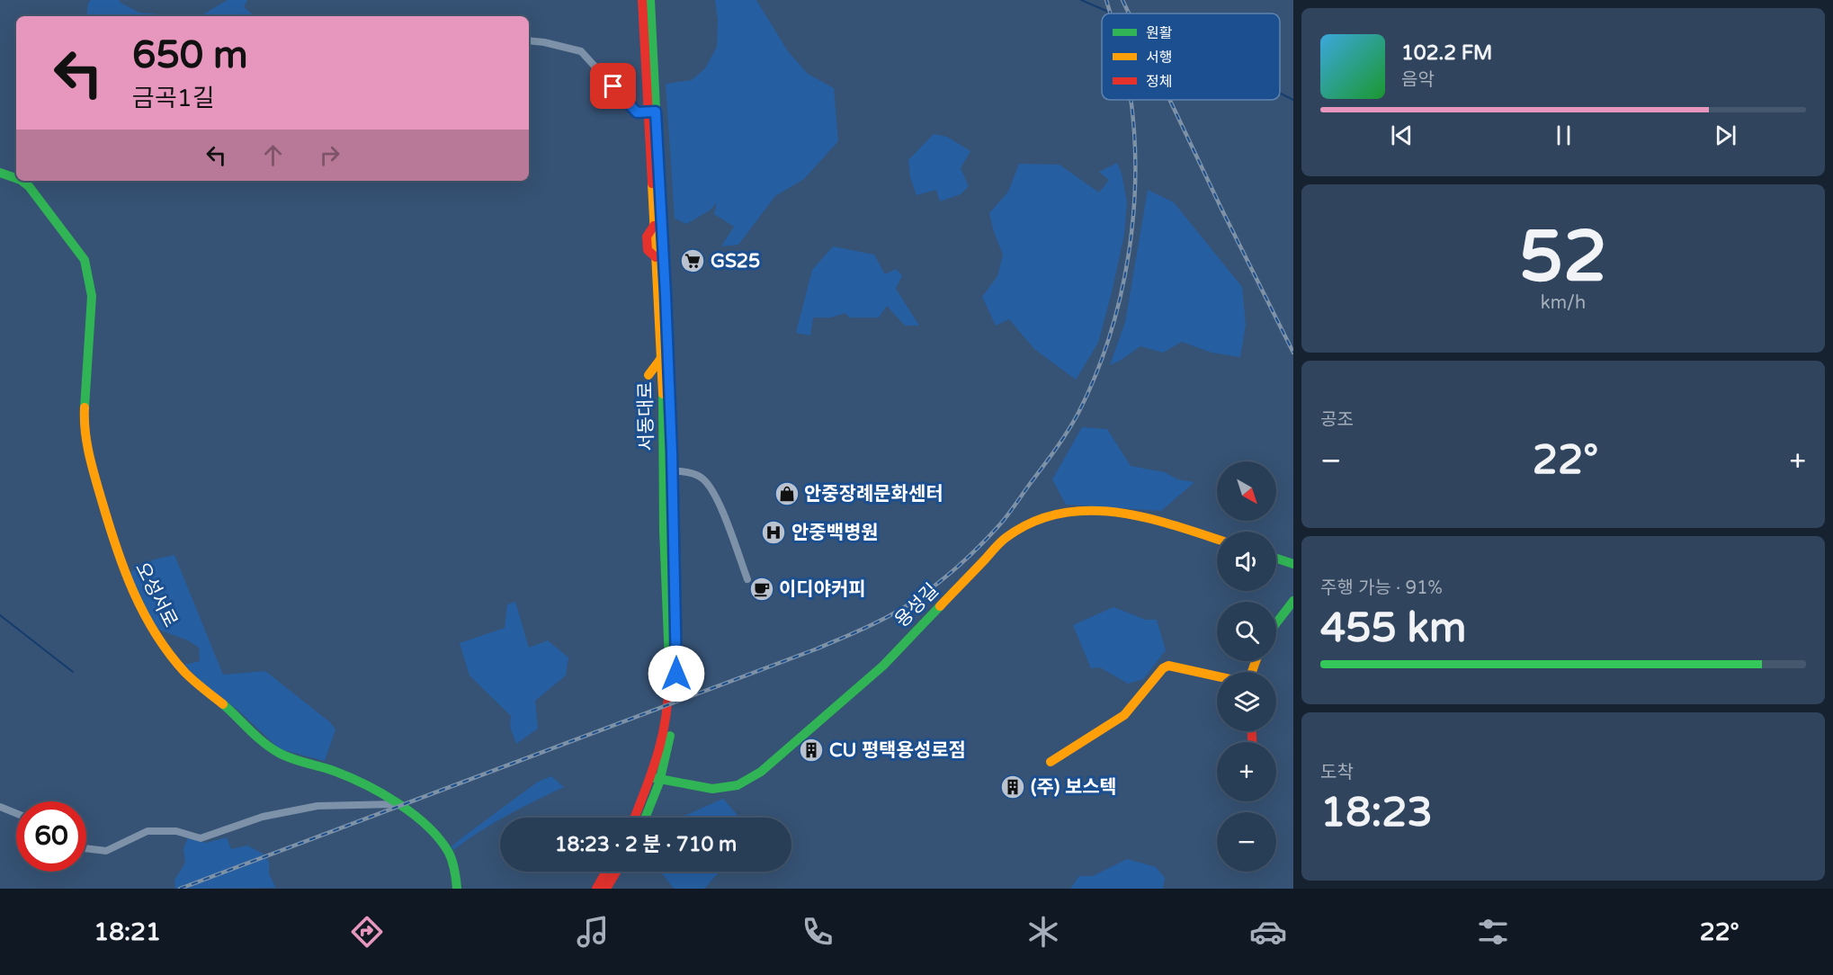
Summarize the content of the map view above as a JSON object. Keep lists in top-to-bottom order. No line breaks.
{"streets":{"street":["서동대로","오성서로","용성길"]},"crossings":[["서동대로","용성길"]],"places":{"supermarket":["GS25"],"shop":["안중장례문화센터"],"hospital":["안중백병원"],"cafe":["이디야커피"],"building":["CU 평택용성로점","(주) 보스텍"]},"legend":["원활","서행","정체"],"north":"bottom right","page":{"turn":["650 m","금곡1길"],"song":["102.2 FM","음악"],"tile":[["52","km/h"],"공조",["주행 가능 · 91%","455 km"],["도착","18:23"]],"heat":["−","22°","+"],"map_buttons":["+","−"],"limit":"60","trip":"18:23 · 2 분 · 710 m","tabs":["18:21","22°"]}}
